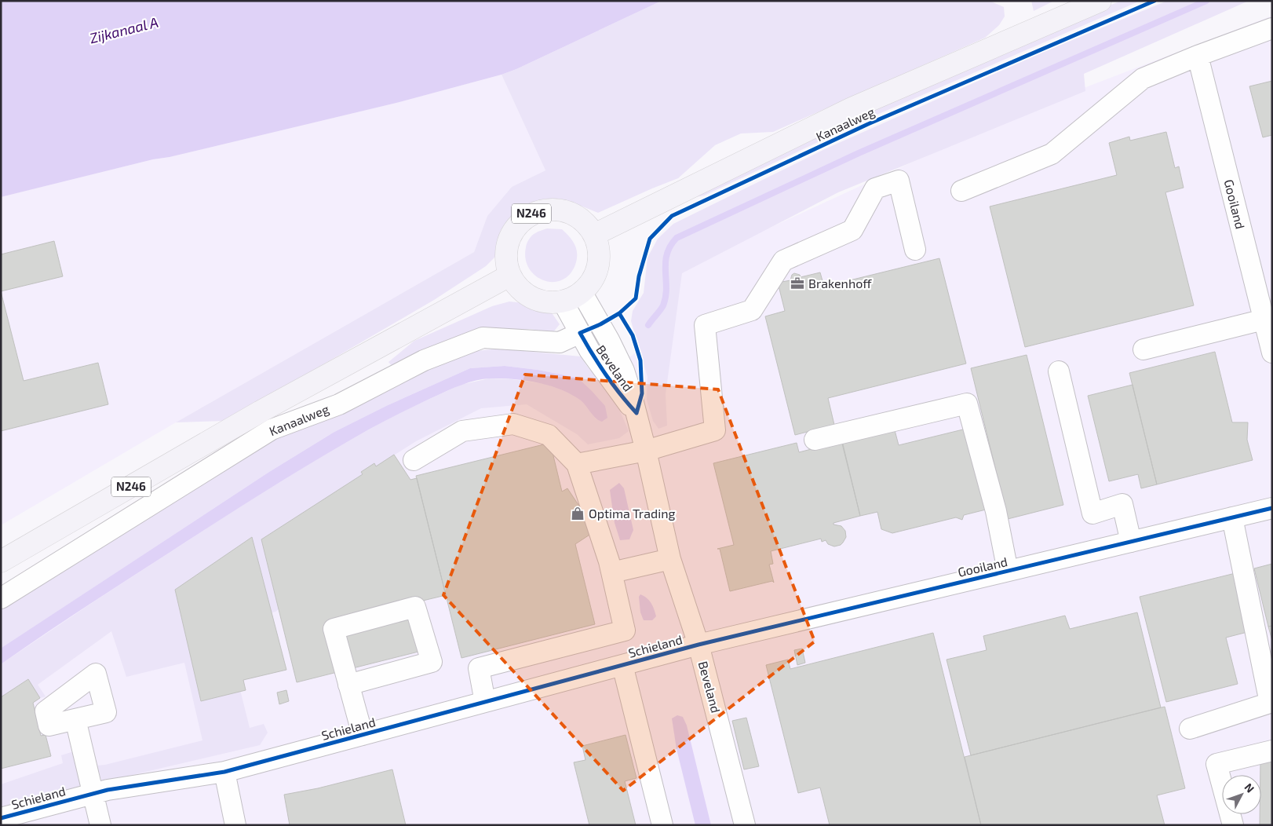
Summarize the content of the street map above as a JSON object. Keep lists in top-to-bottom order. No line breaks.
{"streets":{"main road":["Kanaalweg","N246"],"street":["Gooiland","Beveland","Schieland"]},"crossings":[["Kanaalweg","N246"],["Kanaalweg","Beveland"],["Gooiland","Beveland"],["Gooiland","Schieland"],["N246","Beveland"],["Beveland","Schieland"]],"water":["Zijkanaal A"],"places":{"office":["Brakenhoff"],"shop":["Optima Trading"]},"north":"top right"}
